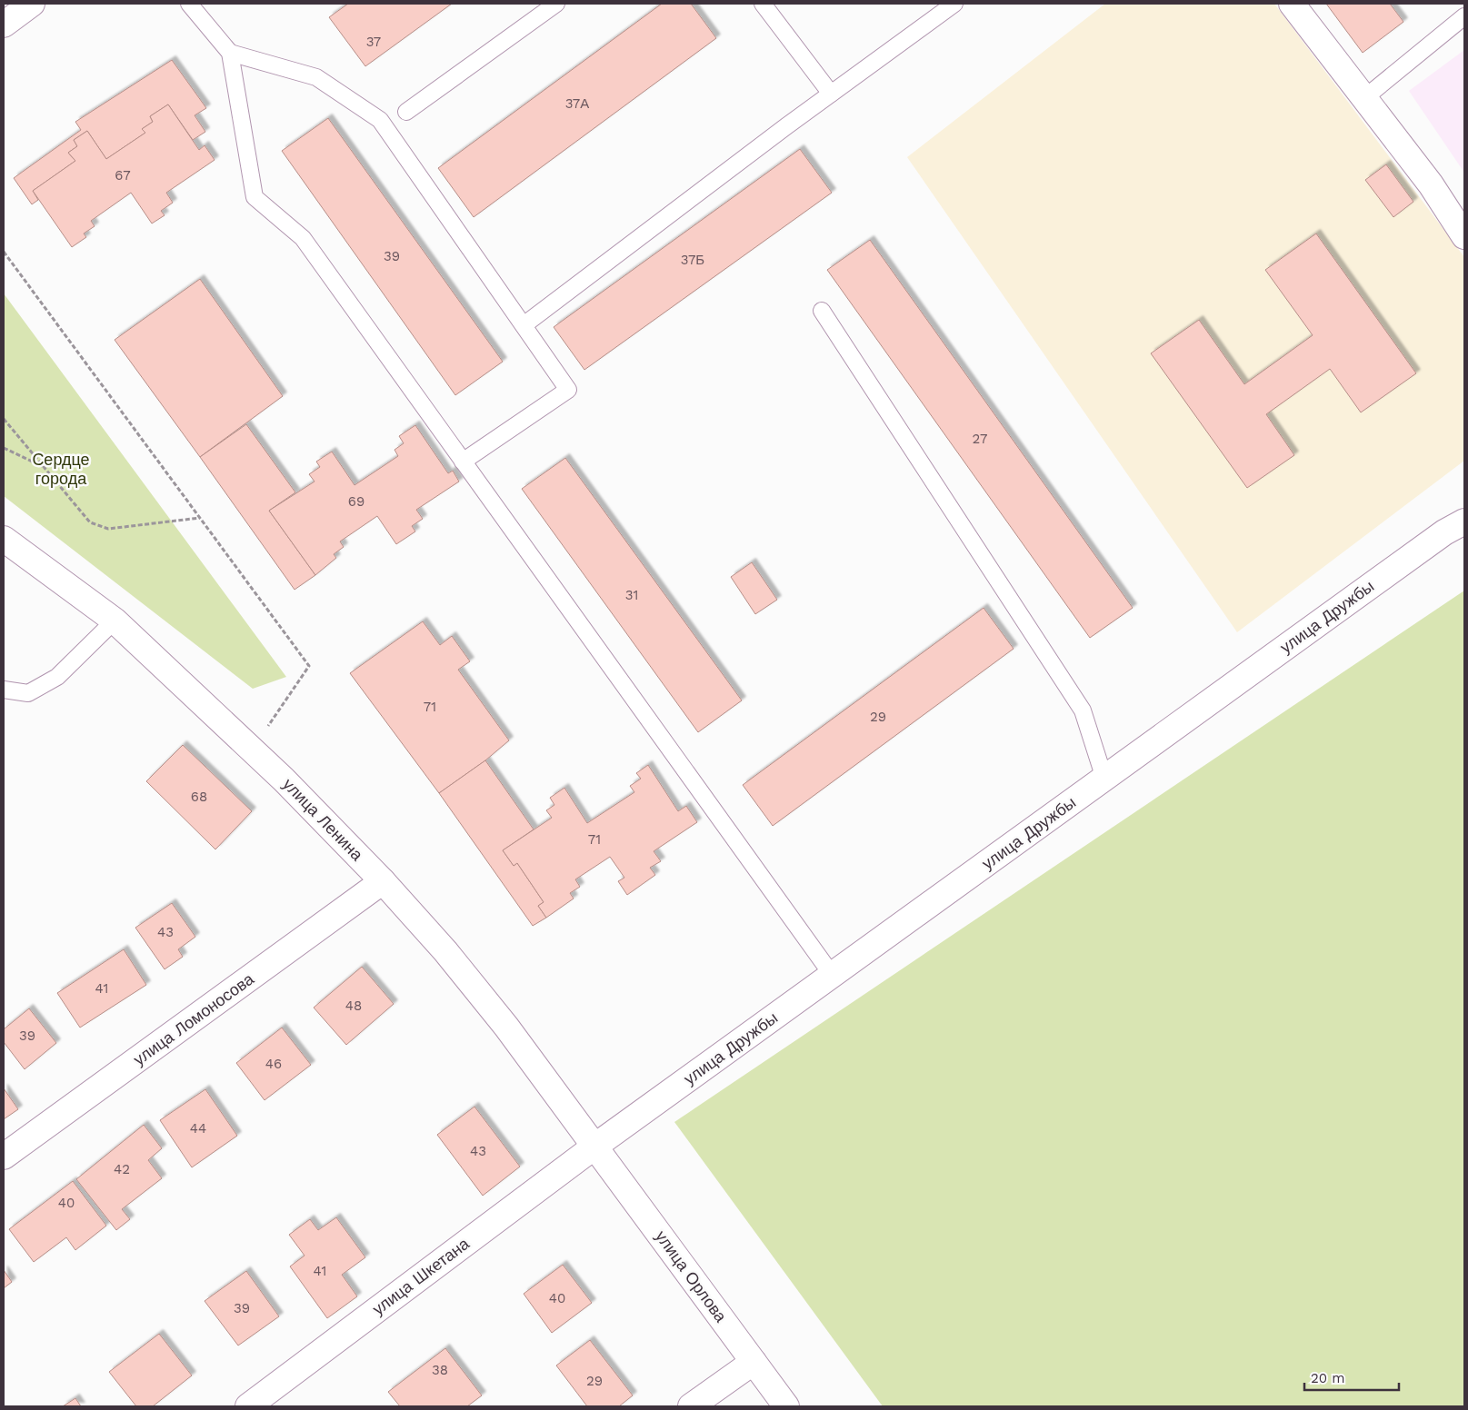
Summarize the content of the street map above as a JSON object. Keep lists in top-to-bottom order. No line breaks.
{"streets":{"street":["улица Дружбы","улица Ленина","улица Ломоносова","улица Шкетана","улица Орлова"]},"crossings":[["улица Дружбы","улица Ленина"],["улица Дружбы","улица Шкетана"],["улица Дружбы","улица Орлова"],["улица Ленина","улица Ломоносова"],["улица Ленина","улица Шкетана"],["улица Ленина","улица Орлова"],["улица Шкетана","улица Орлова"]],"parks":["Сердце города"],"house_numbers":["37","37А","67","39","37Б","27","69","31","71","29","68","71","43","41","48","39","46","44","43","42","40","41","40","39","38","29"],"scale_bar":"20 m"}
